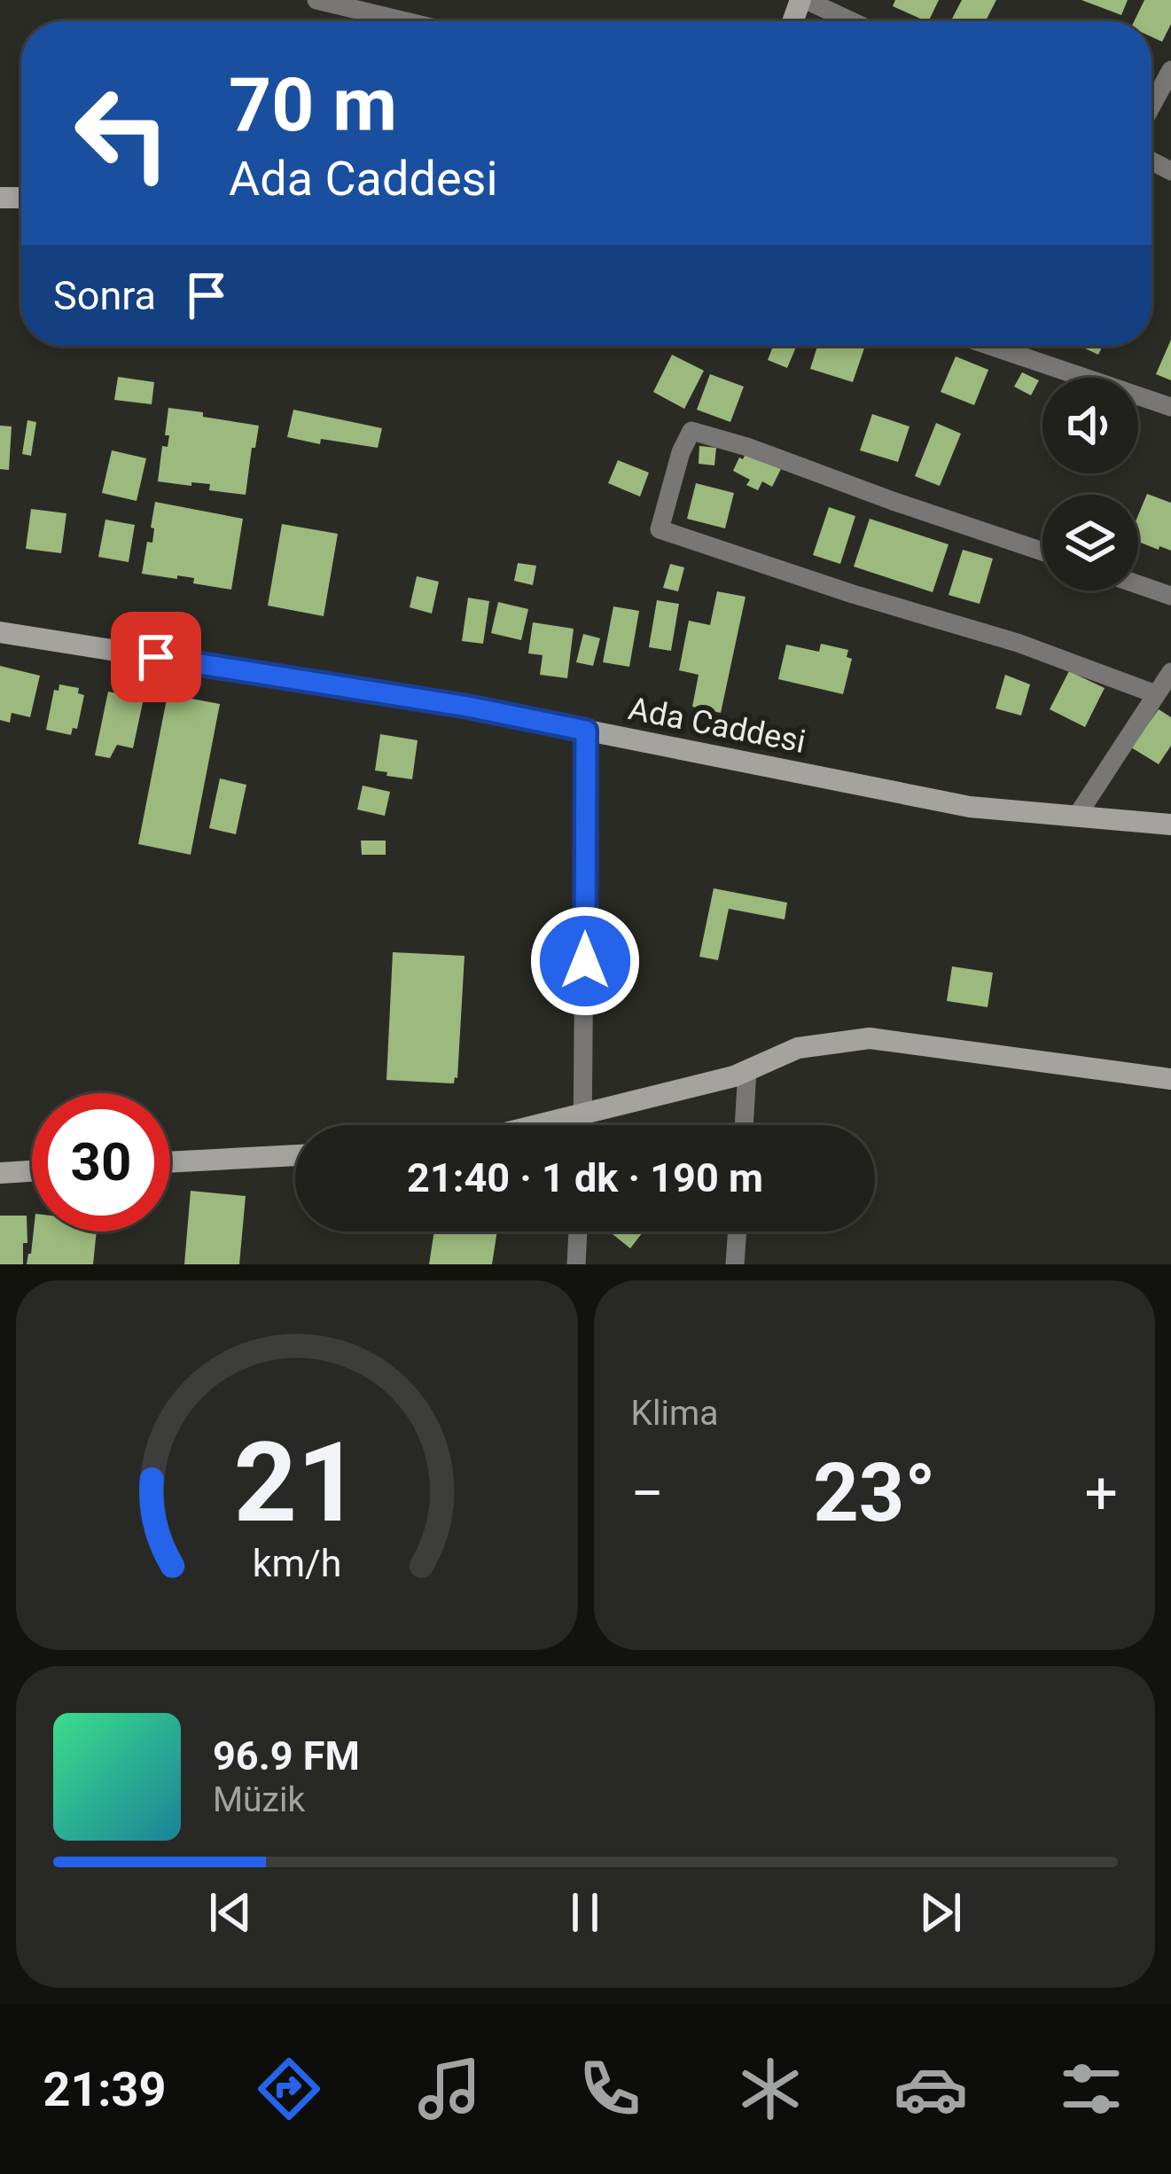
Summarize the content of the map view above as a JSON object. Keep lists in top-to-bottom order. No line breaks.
{"streets":{"main road":["Ada Caddesi"]},"page":{"turn":["70 m","Ada Caddesi"],"then":"Sonra","limit":"30","trip":"21:40 · 1 dk · 190 m","tile":"Klima","heat":["−","23°","+"],"song":["96.9 FM","Müzik"],"tabs":"21:39","gauge":["21","km/h"]}}
